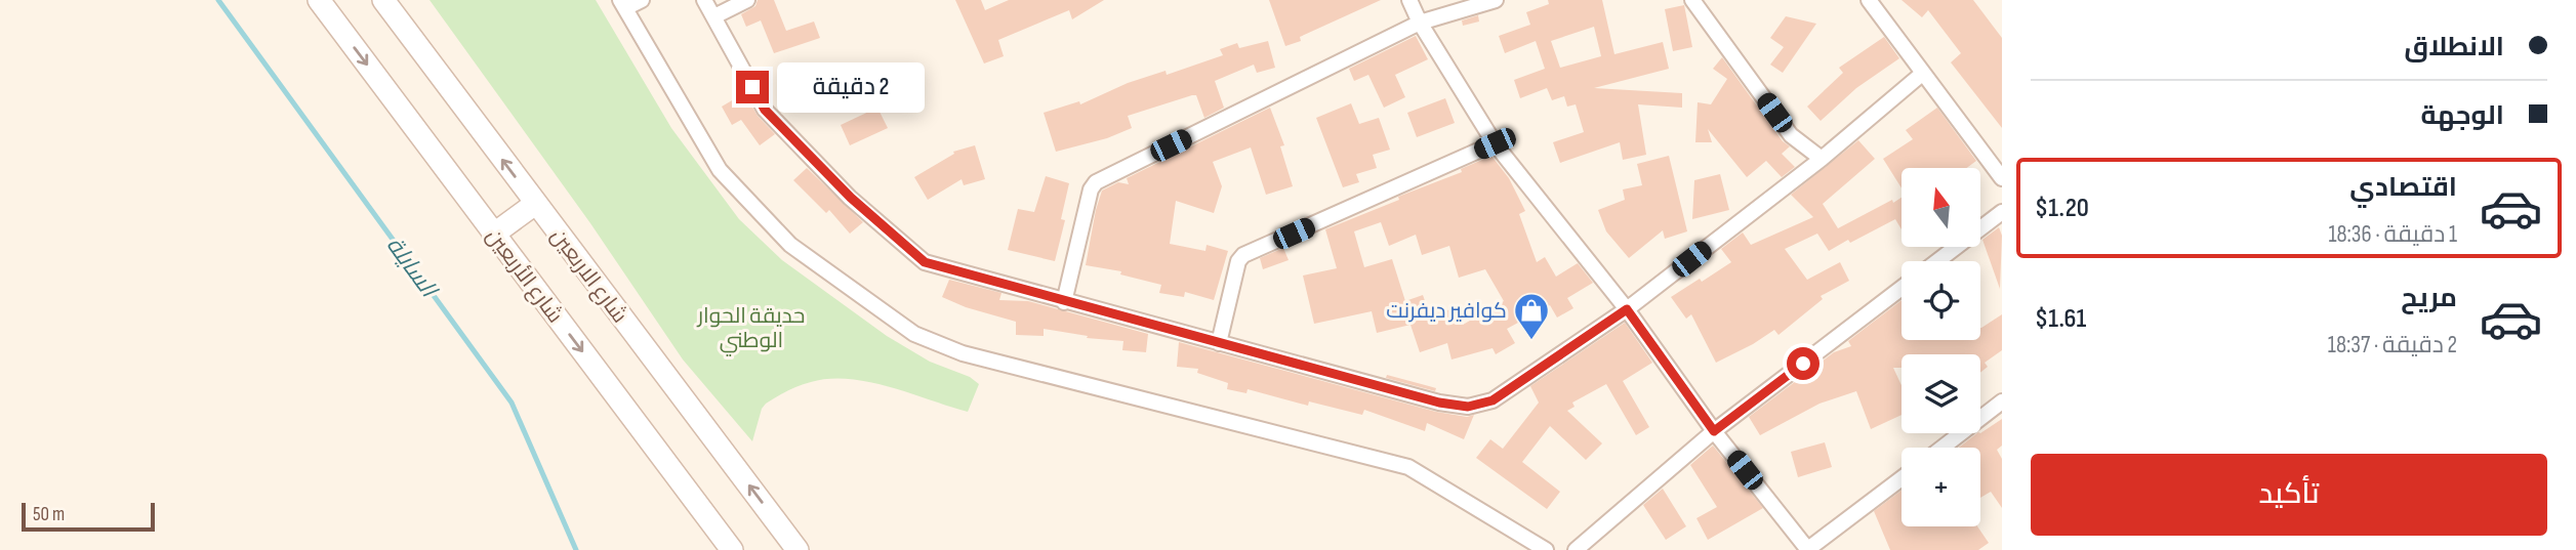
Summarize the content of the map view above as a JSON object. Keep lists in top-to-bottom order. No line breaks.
{"streets":{"main road":["شارع الأربعين","شارع الاربعين"]},"one_way":["شارع الأربعين","شارع الاربعين"],"water":["السايلة"],"parks":["حديقة الحوار الوطني"],"places":{"shop":["كوافير ديفرنت"]},"scale_bar":"50 m","north":"top","page":{"banner":["الانطلاق","الوجهة"],"bubble":"2 دقيقة","list":[{"name":"اقتصادي","note":"1 دقيقة · 18:36","value":"$1.20"},{"name":"مريح","note":"2 دقيقة · 18:37","value":"$1.61"}],"map_buttons":"+","buttons":"تأكيد","scale":"50 m"}}
